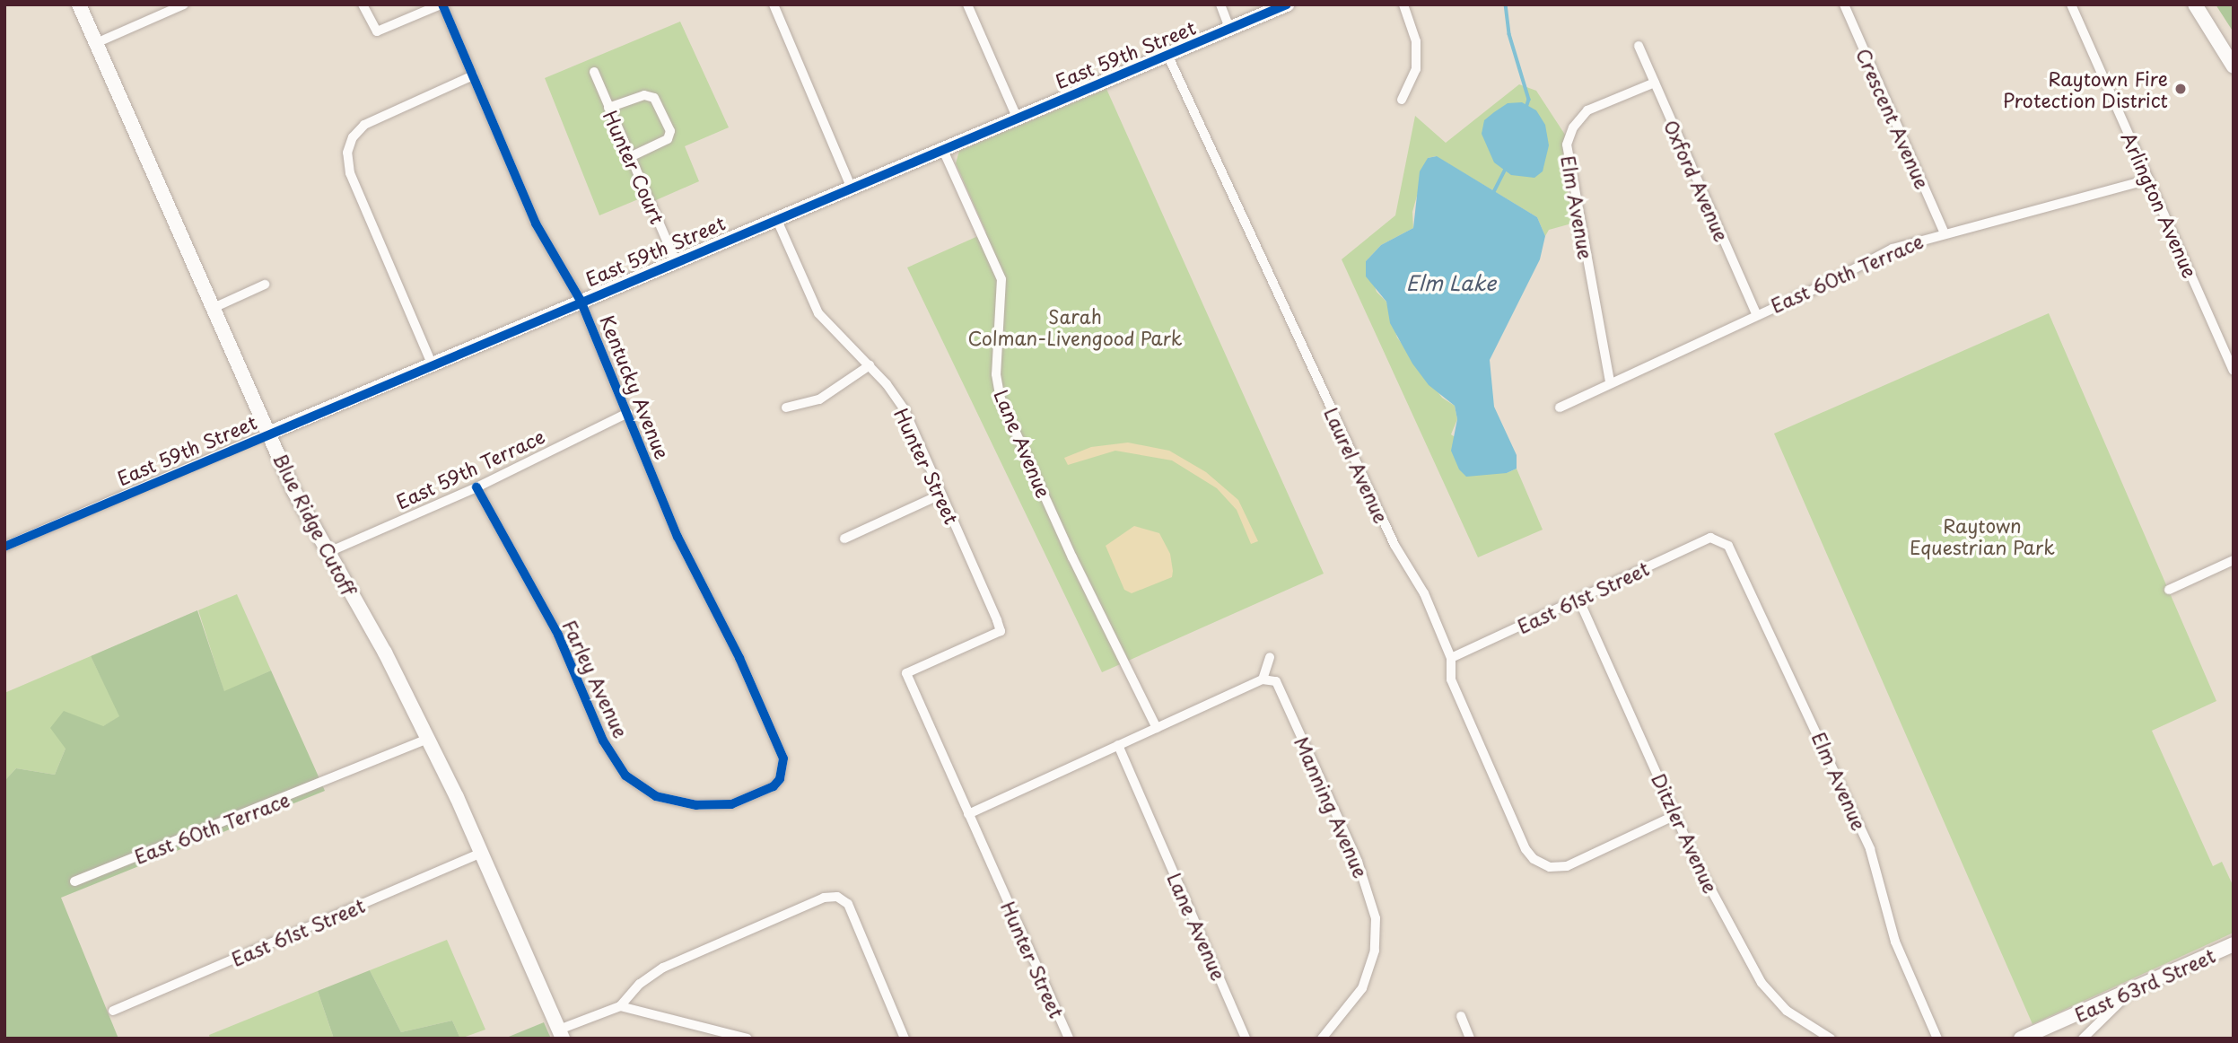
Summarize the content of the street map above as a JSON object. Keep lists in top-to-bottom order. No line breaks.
{"streets":{"main road":["East 59th Street","Blue Ridge Cutoff","East 63rd Street"],"street":["Crescent Avenue","Hunter Court","Oxford Avenue","Arlington Avenue","Elm Avenue","East 60th Terrace","Kentucky Avenue","Lane Avenue","Laurel Avenue","Hunter Street","East 59th Terrace","East 61st Street","Farley Avenue","Manning Avenue","Ditzler Avenue"]},"crossings":[["East 59th Street","Hunter Court"],["East 59th Street","Kentucky Avenue"],["East 59th Street","Lane Avenue"],["East 59th Street","Laurel Avenue"],["East 59th Street","Hunter Street"],["East 59th Street","Blue Ridge Cutoff"],["Crescent Avenue","East 60th Terrace"],["Oxford Avenue","Elm Avenue"],["Oxford Avenue","East 60th Terrace"],["Arlington Avenue","East 60th Terrace"],["Elm Avenue","East 60th Terrace"],["Elm Avenue","East 61st Street"],["East 60th Terrace","Blue Ridge Cutoff"],["Kentucky Avenue","East 59th Terrace"],["Kentucky Avenue","Farley Avenue"],["Laurel Avenue","East 61st Street"],["Laurel Avenue","Ditzler Avenue"],["East 59th Terrace","Blue Ridge Cutoff"],["East 59th Terrace","Farley Avenue"],["Blue Ridge Cutoff","East 61st Street"],["East 61st Street","Ditzler Avenue"]],"water":["Elm Lake"],"parks":["Sarah Colman-Livengood Park","Raytown Equestrian Park"],"places":["Raytown Fire Protection District"]}
